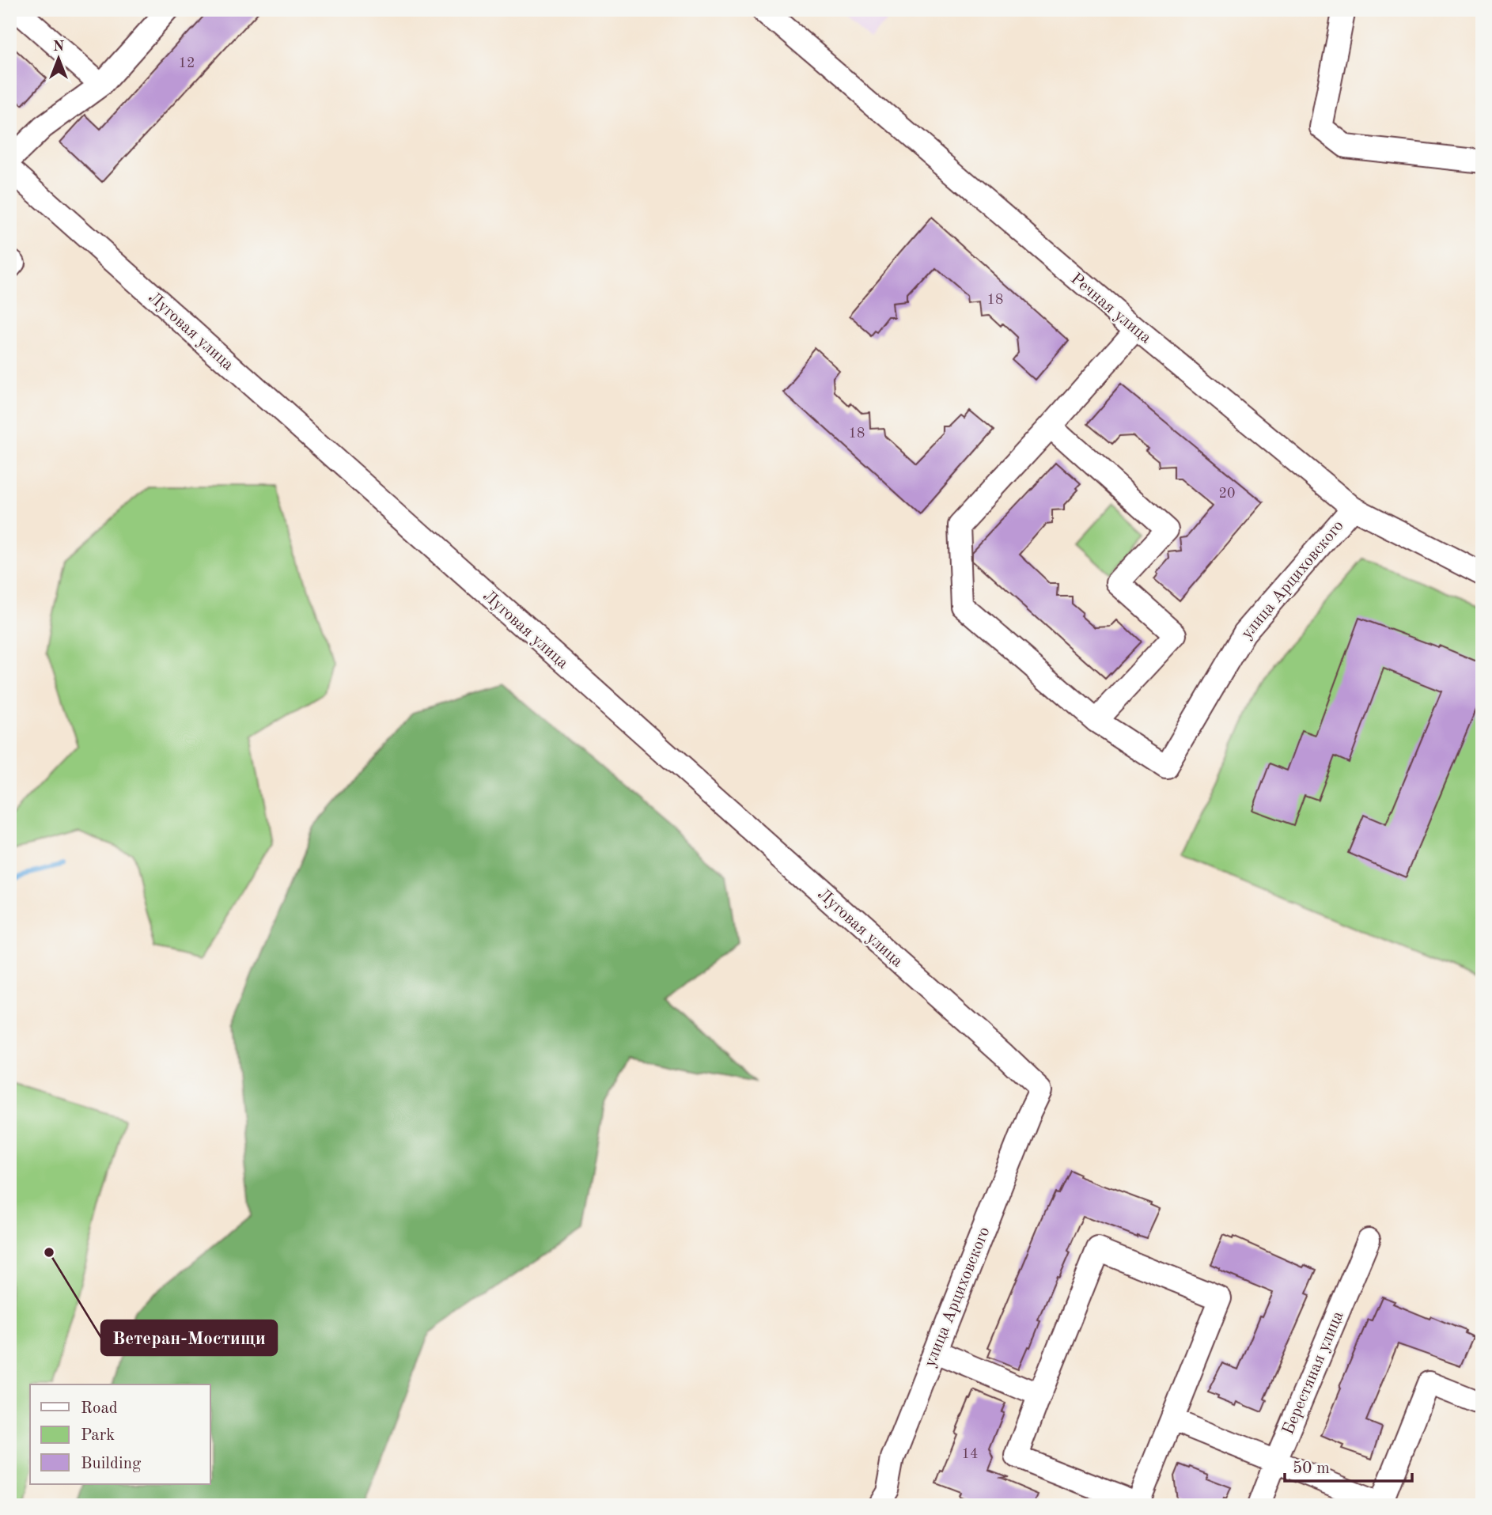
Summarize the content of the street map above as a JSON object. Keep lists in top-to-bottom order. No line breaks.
{"streets":{"street":["Речная улица","Луговая улица","улица Арциховского","Берестяная улица"]},"crossings":[["Речная улица","улица Арциховского"],["Луговая улица","улица Арциховского"]],"places":["Ветеран-Мостищи"],"house_numbers":["12","18","18","20","14"],"legend":["Road","Park","Building"],"scale_bar":"50 m","north":"top"}
